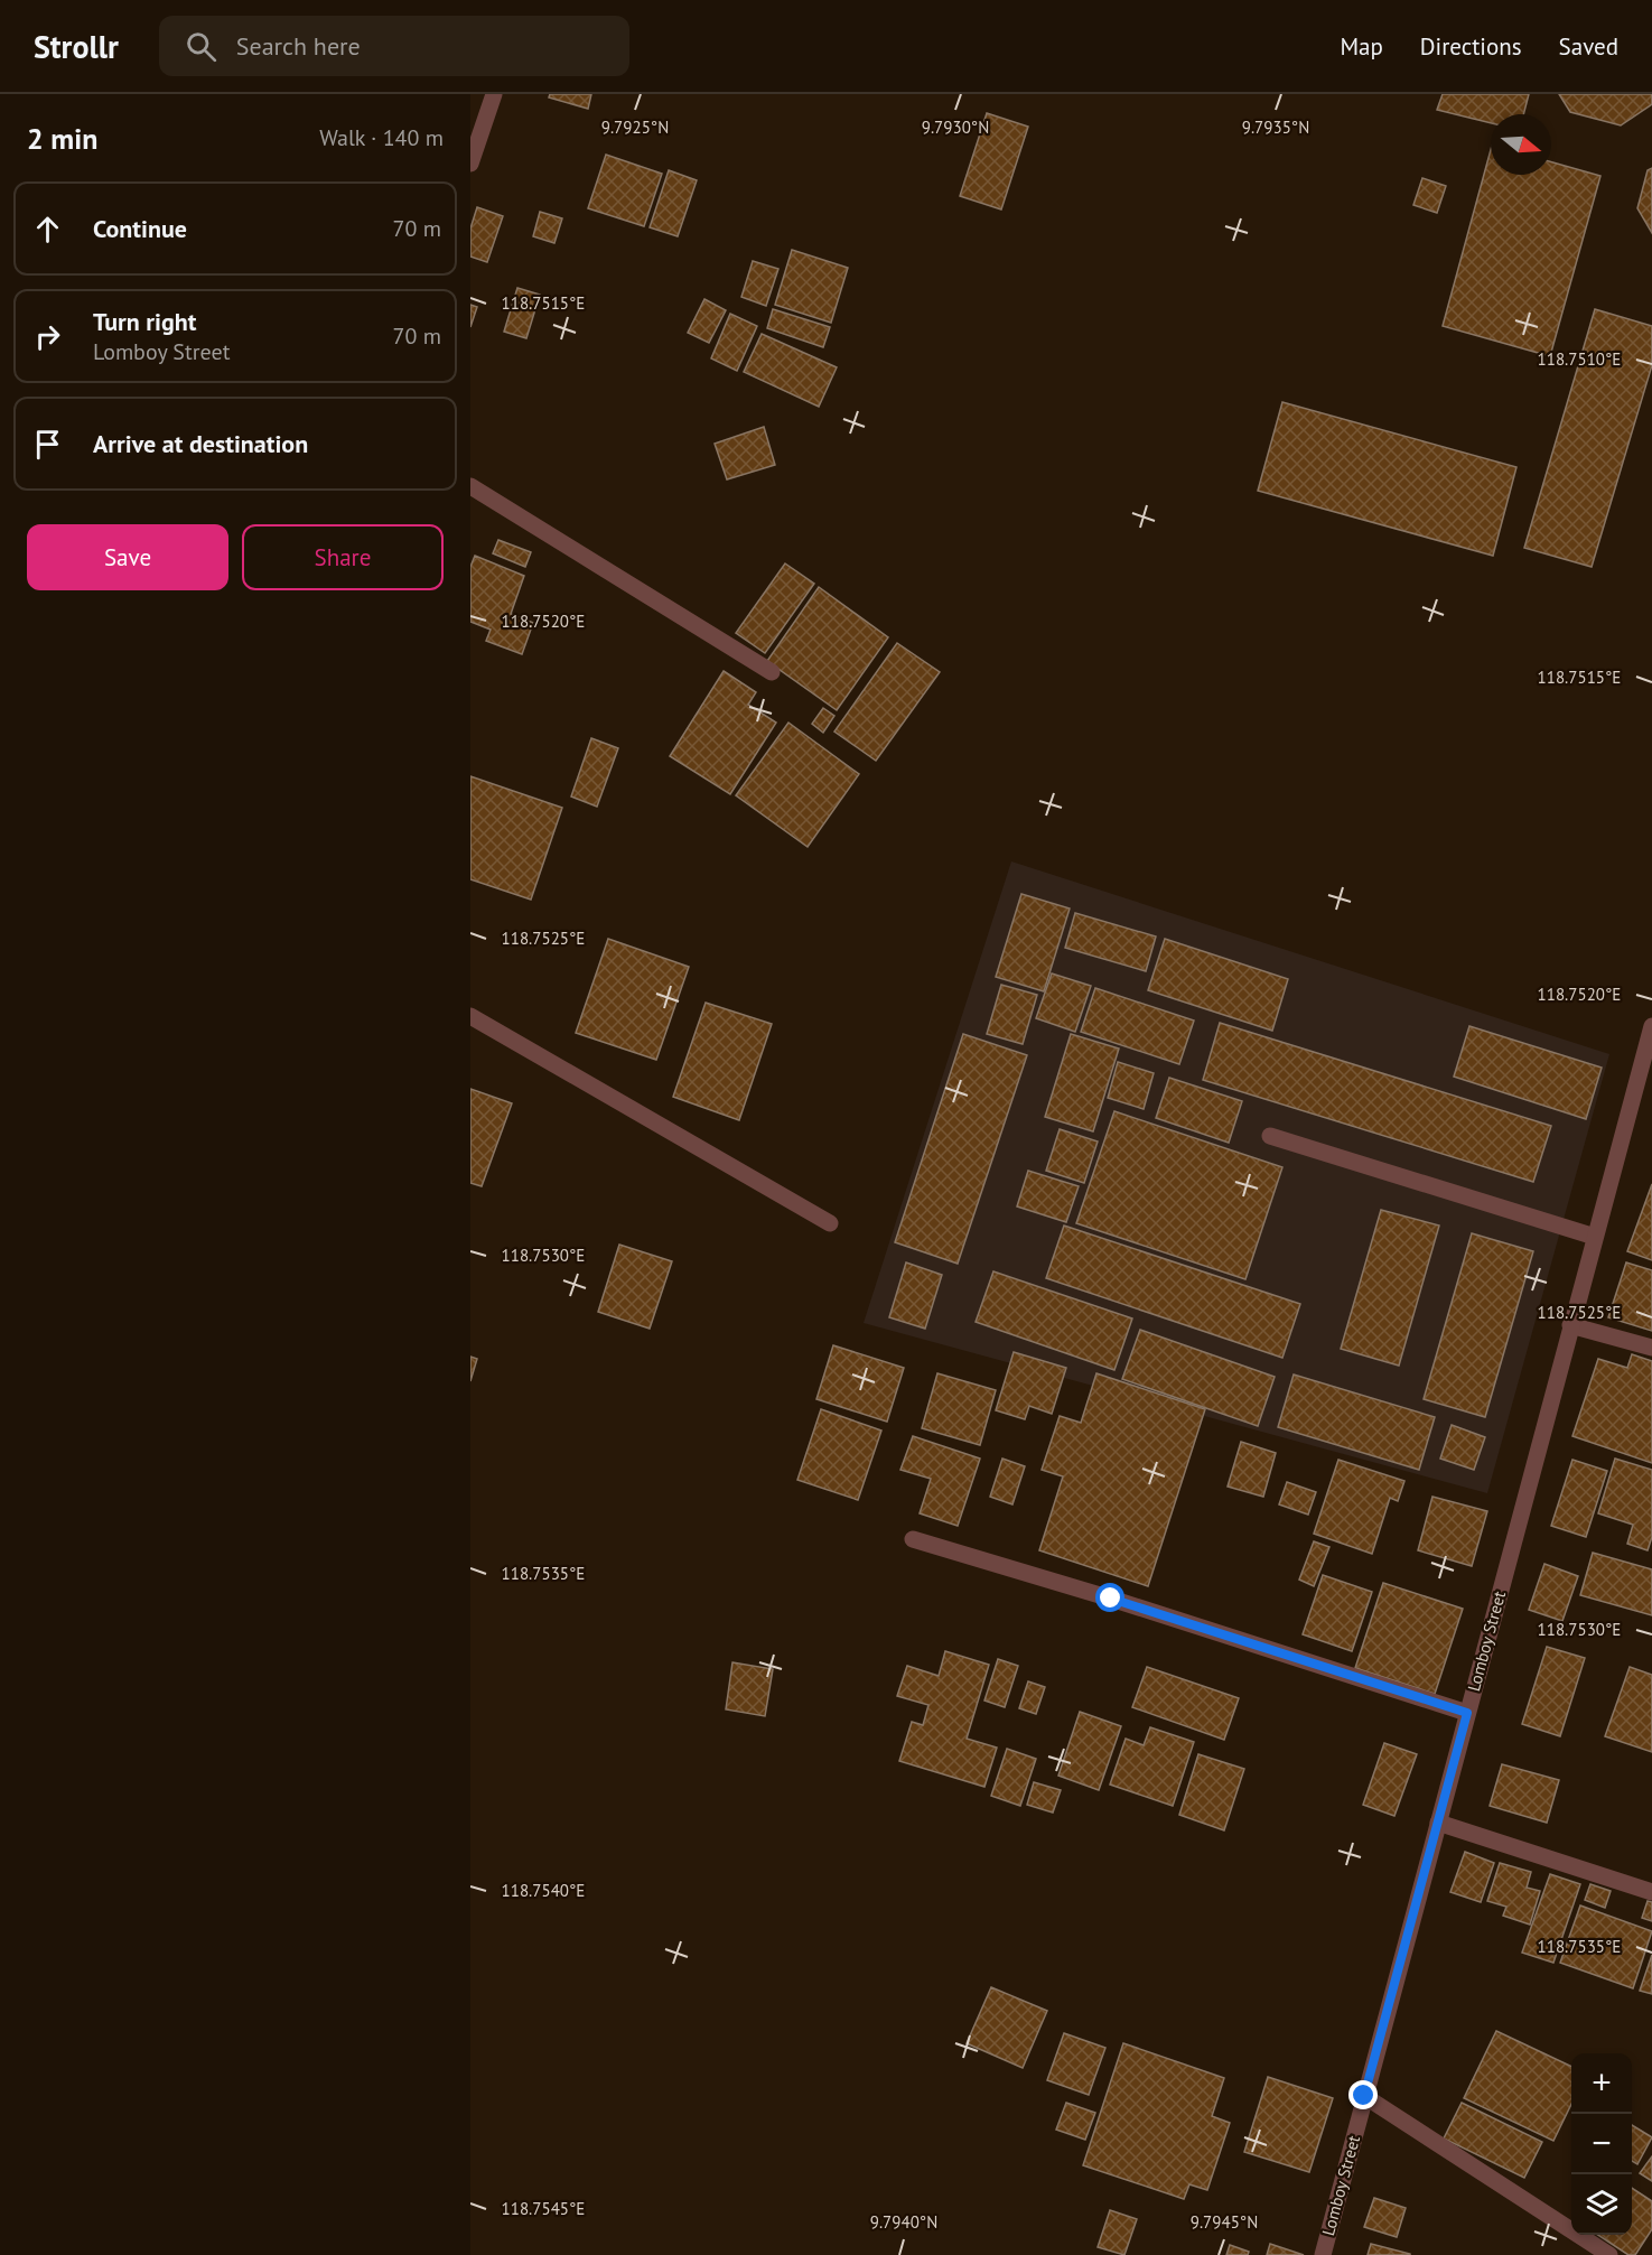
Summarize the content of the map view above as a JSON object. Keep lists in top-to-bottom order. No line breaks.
{"streets":{"street":["Lomboy Street"]},"north":"right","page":{"header":"Strollr","search":"Search here","nav":["Map","Directions","Saved"],"heading":["2 min","Walk · 140 m"],"list":[["Continue","70 m"],["Turn right","Lomboy Street","70 m"],"Arrive at destination"],"buttons":["Save","Share"],"map_buttons":["+","−"]},"coordinates":["9.7925°N","9.7930°N","9.7935°N","118.7515°E","118.7510°E","118.7520°E","118.7525°E","118.7530°E","118.7535°E","118.7540°E","118.7545°E","9.7940°N","9.7945°N"]}
